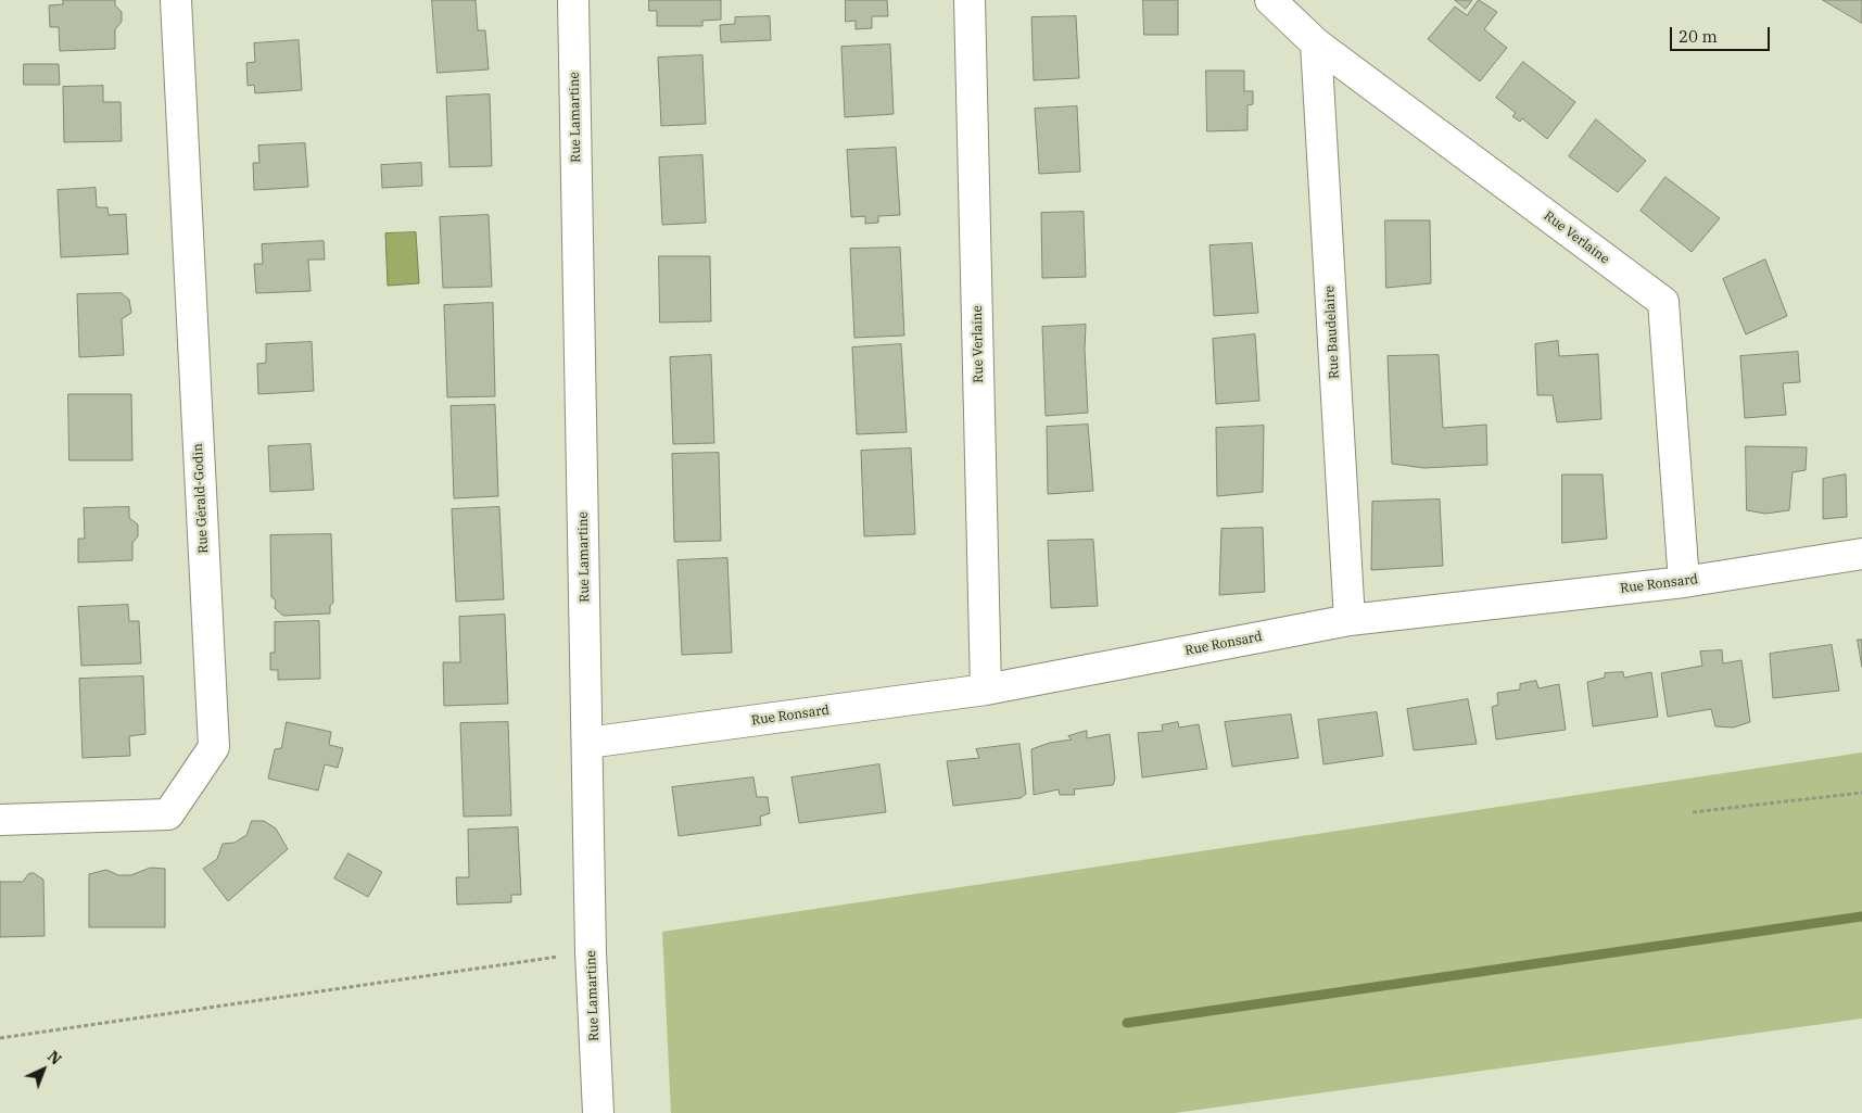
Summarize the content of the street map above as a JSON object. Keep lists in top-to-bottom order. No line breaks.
{"streets":{"street":["Rue Lamartine","Rue Verlaine","Rue Baudelaire","Rue Gérald-Godin","Rue Ronsard"]},"crossings":[["Rue Lamartine","Rue Ronsard"],["Rue Verlaine","Rue Baudelaire"],["Rue Verlaine","Rue Ronsard"],["Rue Baudelaire","Rue Ronsard"]],"scale_bar":"20 m","north":"top right"}
